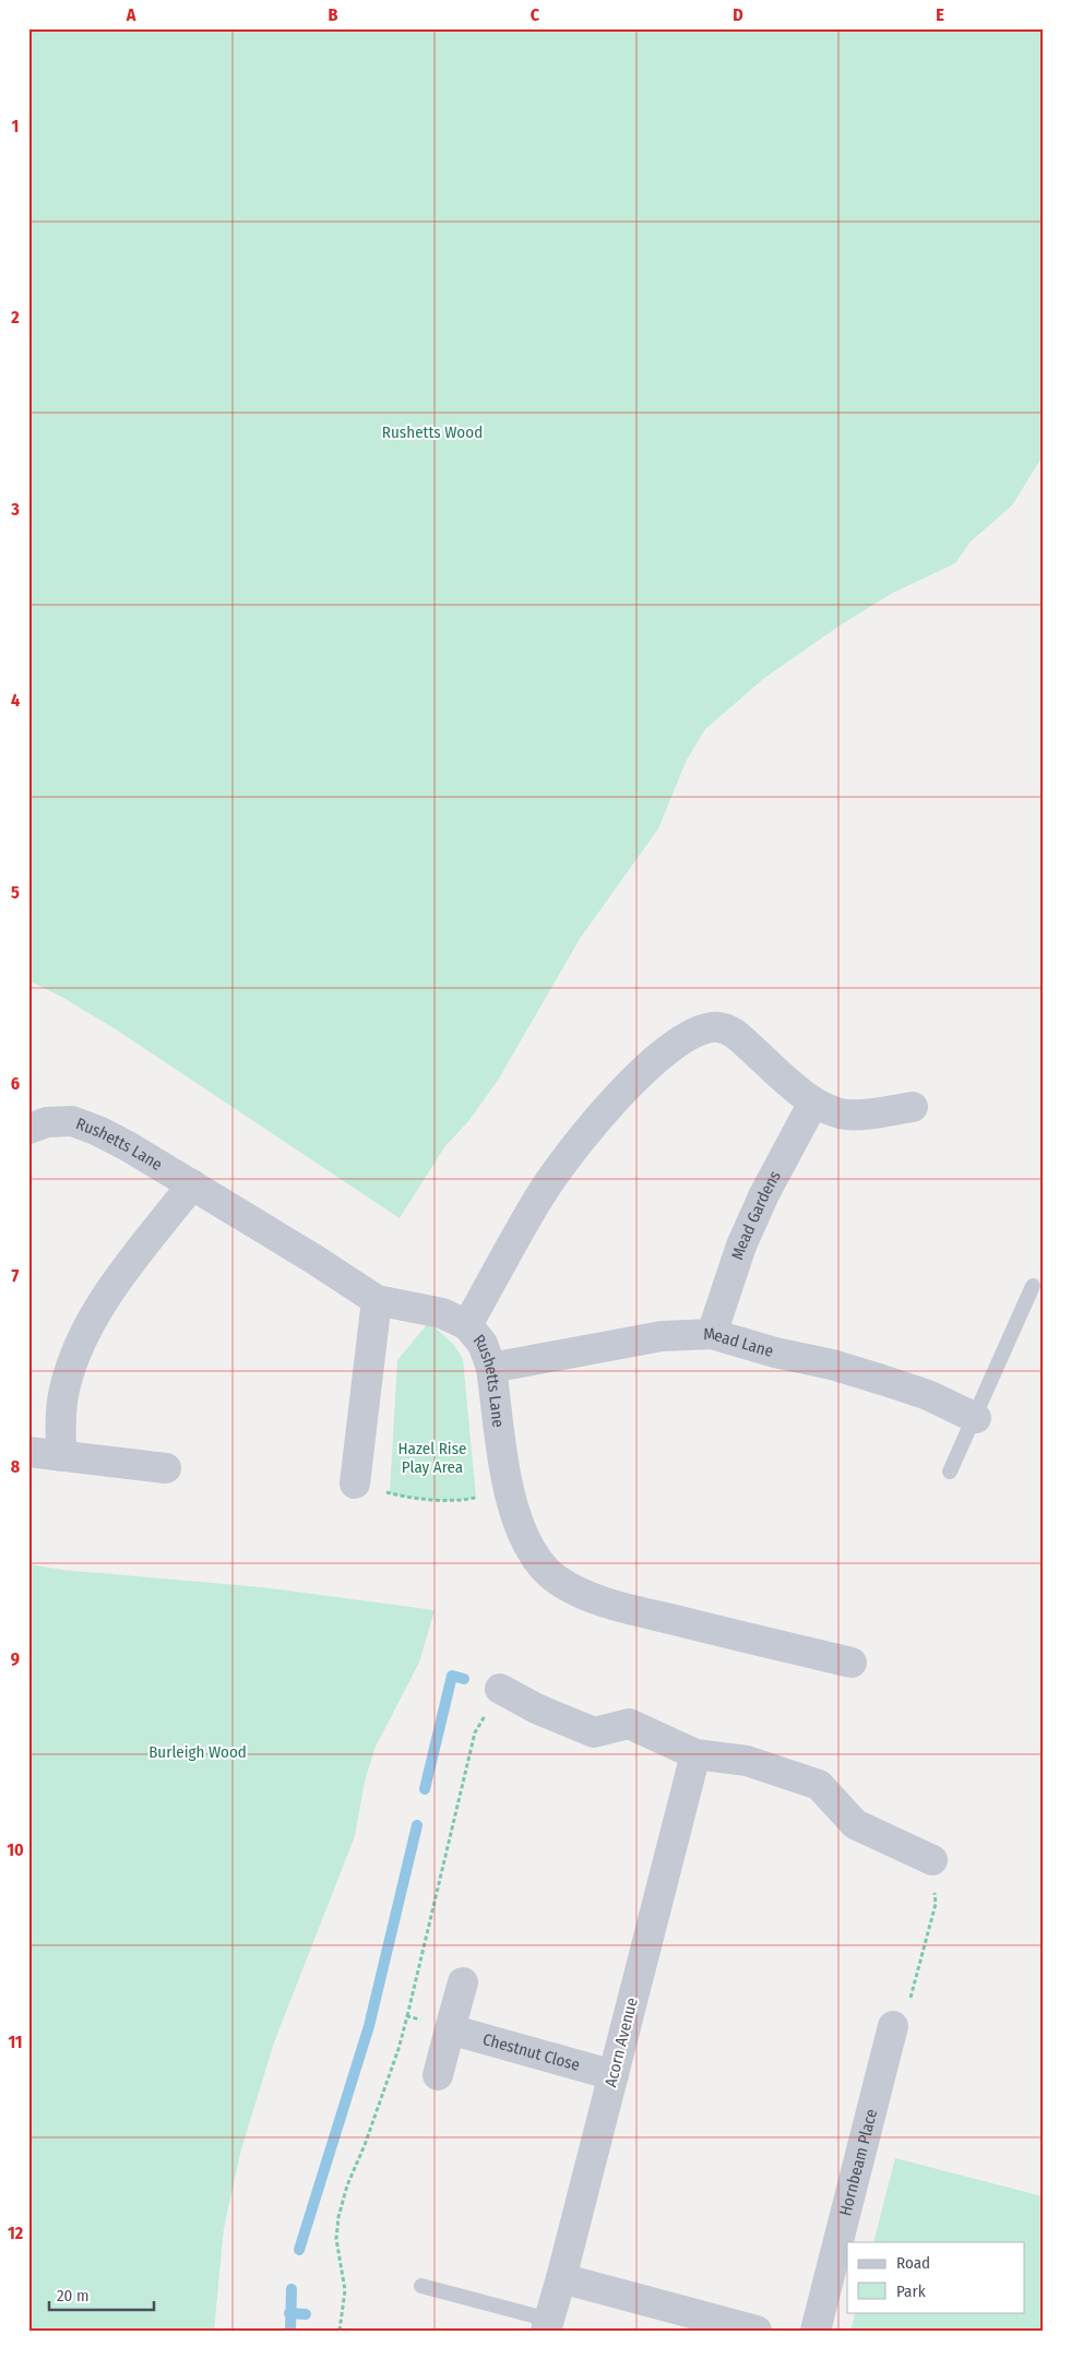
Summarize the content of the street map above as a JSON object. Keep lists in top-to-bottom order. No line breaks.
{"streets":{"street":["Rushetts Lane","Mead Gardens","Mead Lane","Acorn Avenue","Chestnut Close","Hornbeam Place"]},"crossings":[["Rushetts Lane","Mead Lane"],["Mead Gardens","Mead Lane"],["Acorn Avenue","Chestnut Close"]],"parks":["Rushetts Wood","Hazel Rise Play Area","Burleigh Wood"],"legend":["Road","Park"],"scale_bar":"20 m","grid":{"columns":["A","B","C","D","E"],"rows":["1","2","3","4","5","6","7","8","9","10","11","12"]}}
